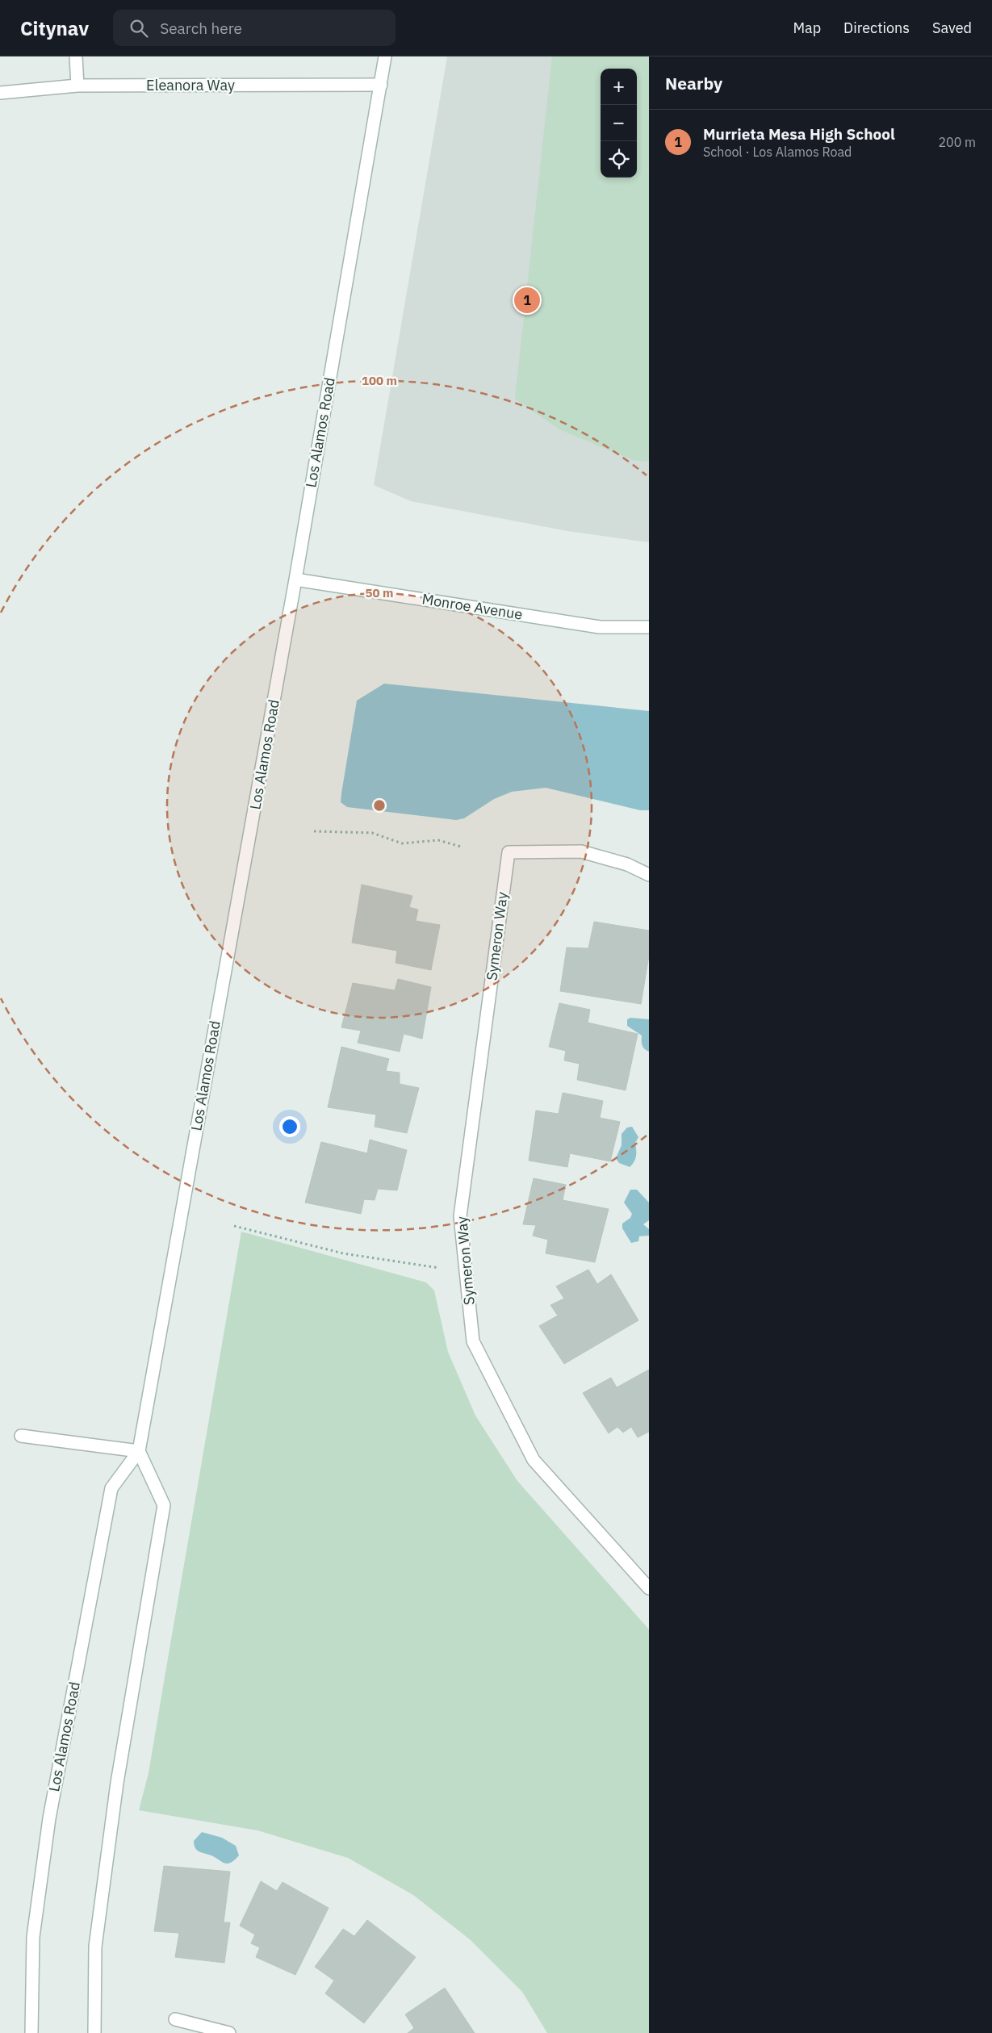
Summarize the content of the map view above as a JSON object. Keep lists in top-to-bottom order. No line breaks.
{"streets":{"main road":["Eleanora Way","Los Alamos Road","Monroe Avenue","Symeron Way"]},"crossings":[["Eleanora Way","Los Alamos Road"],["Los Alamos Road","Monroe Avenue"]],"page":{"header":"Citynav","search":"Search here","nav":["Map","Directions","Saved"],"heading":"Nearby","map_buttons":["+","−"],"list":[{"mark":"1","name":"Murrieta Mesa High School","note":"School · Los Alamos Road","value":"200 m"}],"pins":"1"},"rings":["100 m","50 m"]}
